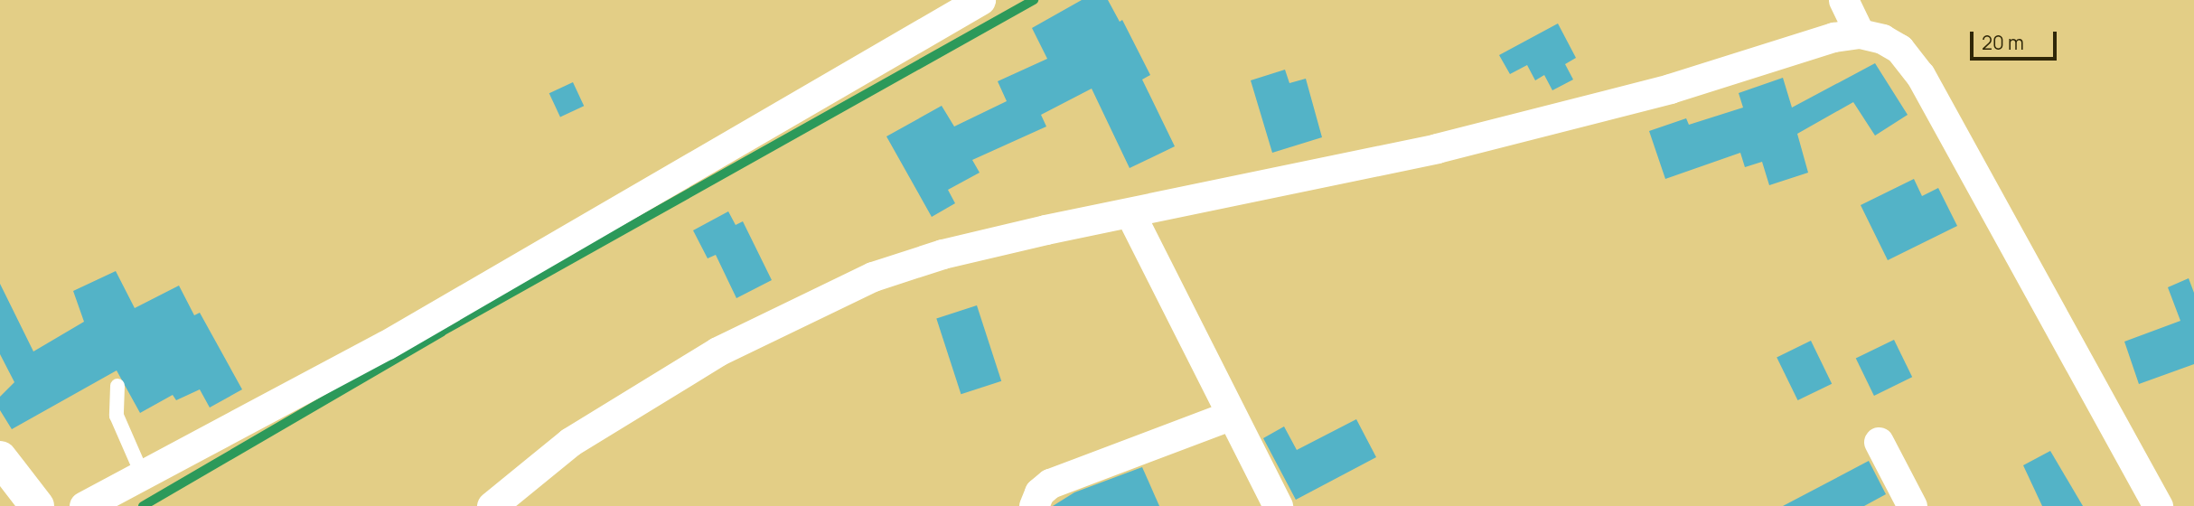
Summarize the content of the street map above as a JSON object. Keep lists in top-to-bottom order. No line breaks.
{"scale_bar":"20 m"}
